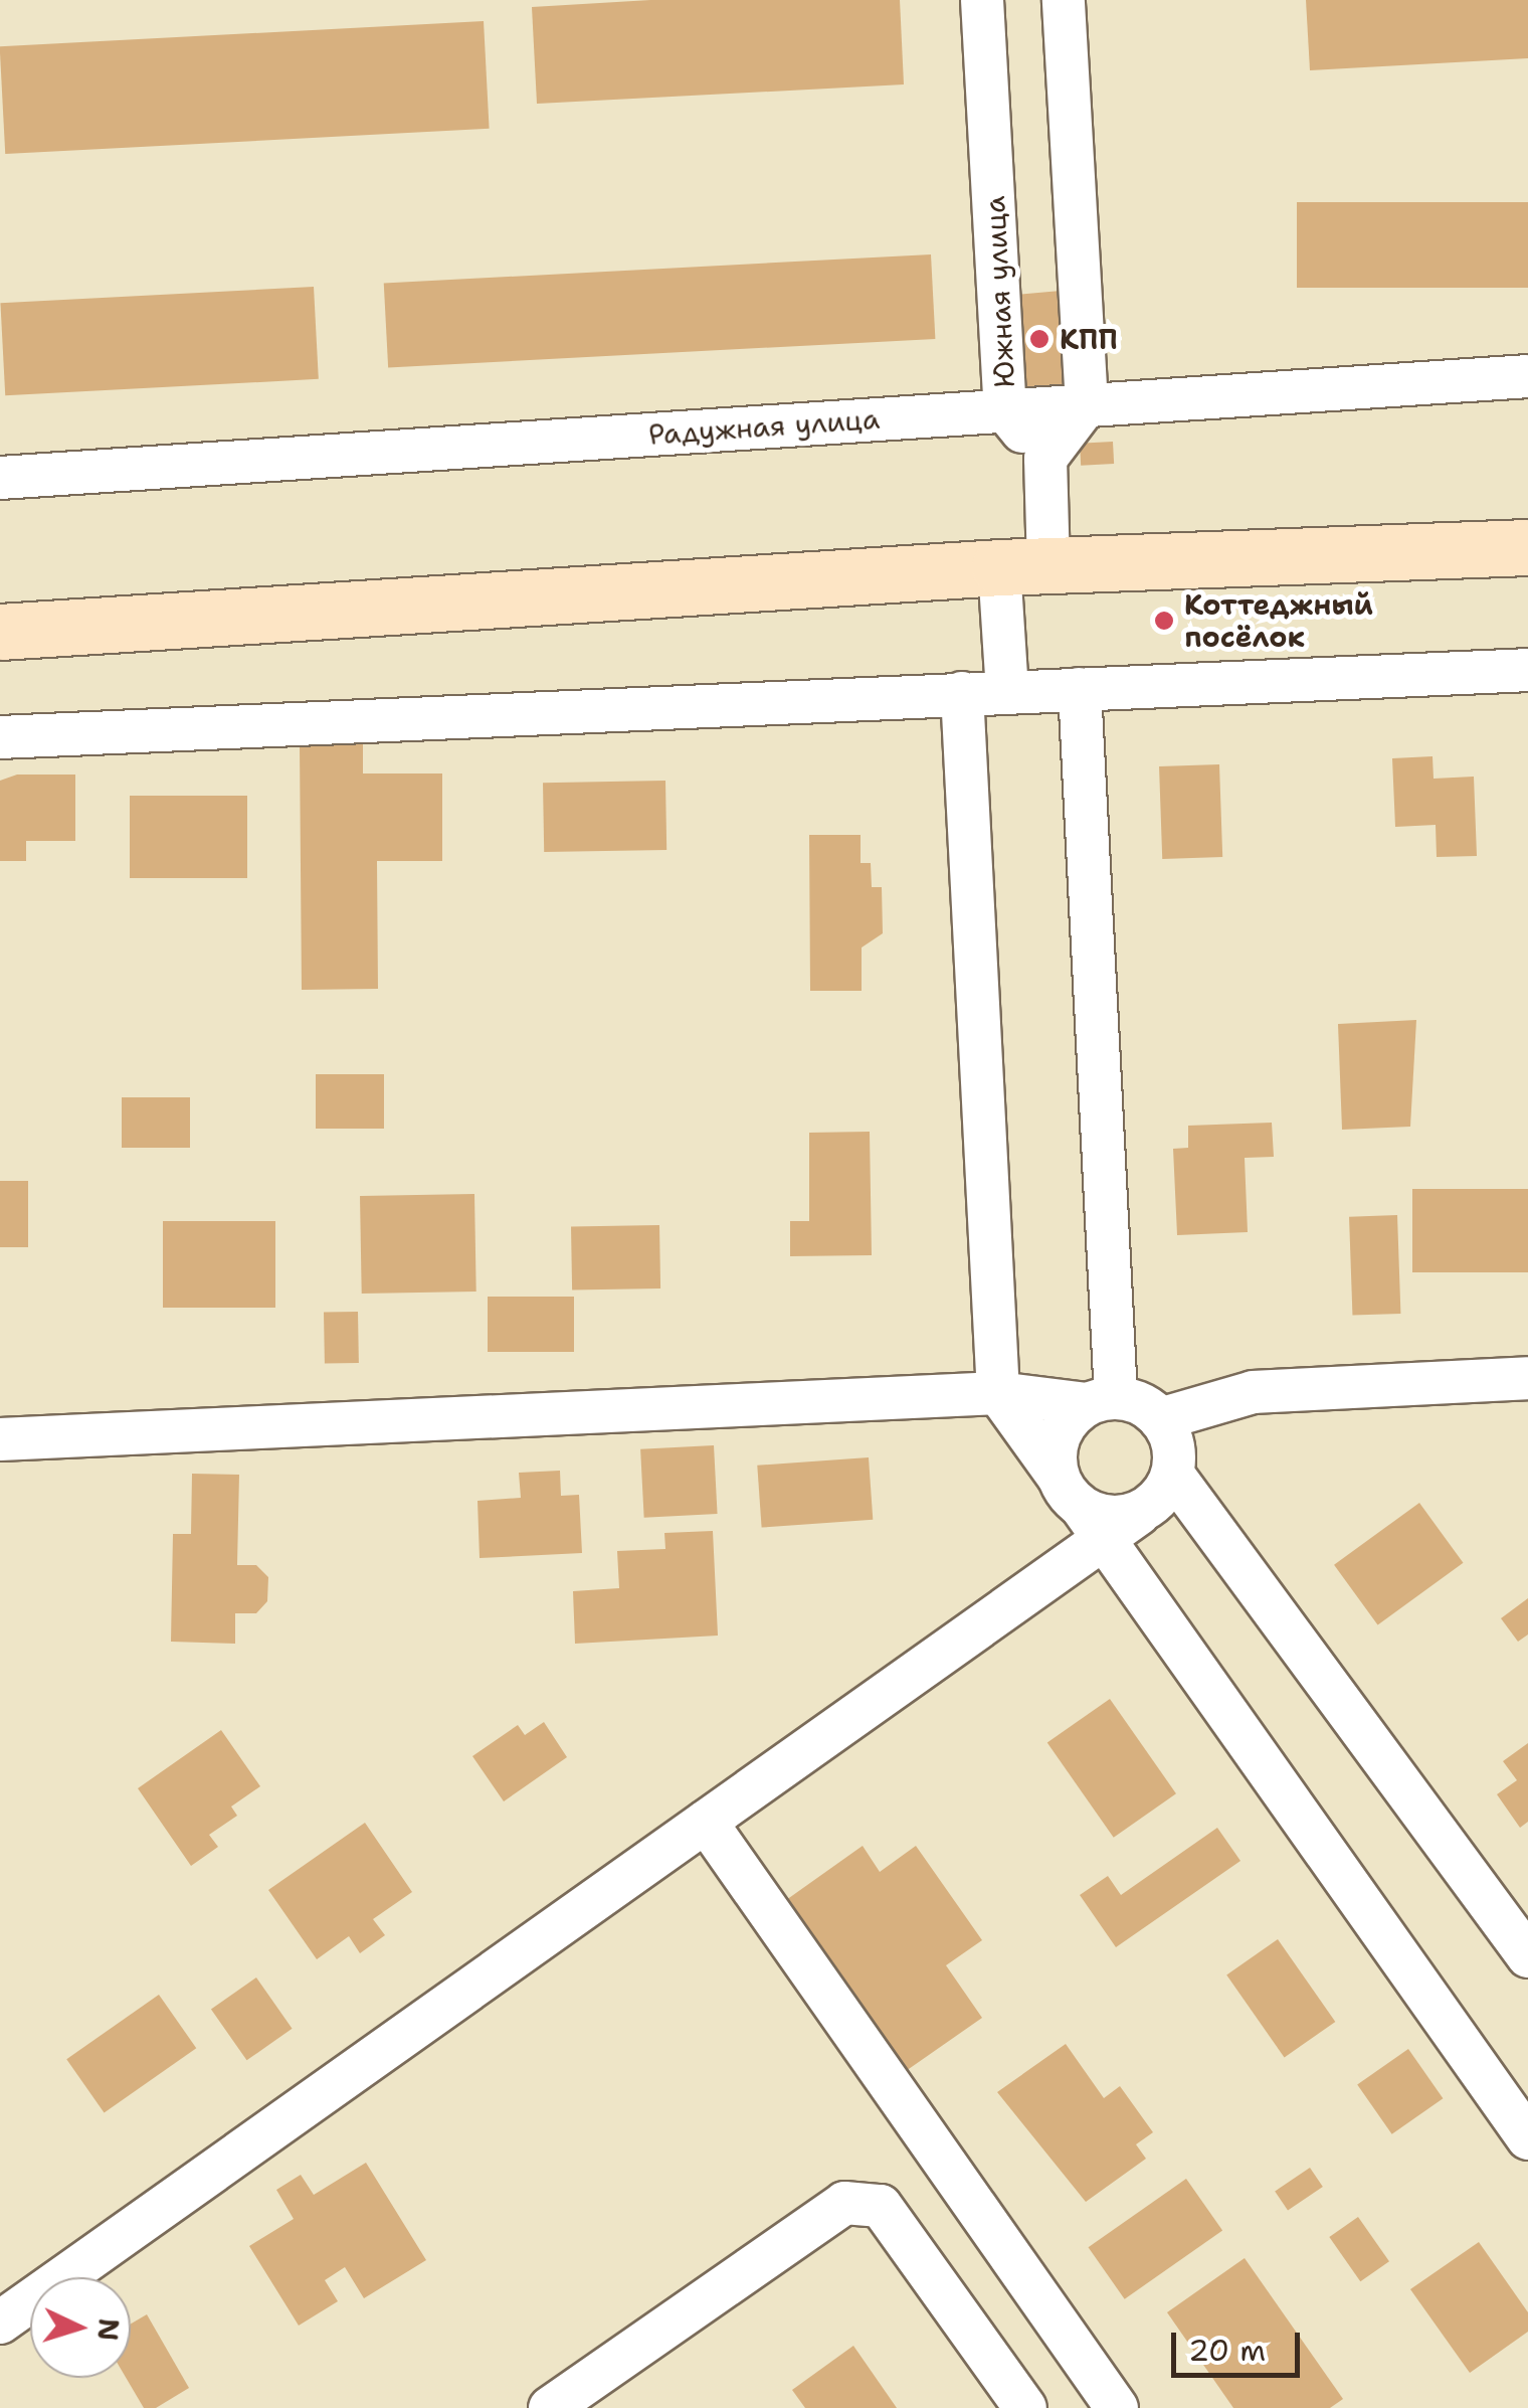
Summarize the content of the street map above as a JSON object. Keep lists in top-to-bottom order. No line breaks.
{"streets":{"street":["Южная улица","Радужная улица"]},"crossings":[["Южная улица","Радужная улица"]],"places":["КПП","Коттеджный посёлок"],"scale_bar":"20 m","north":"right"}
